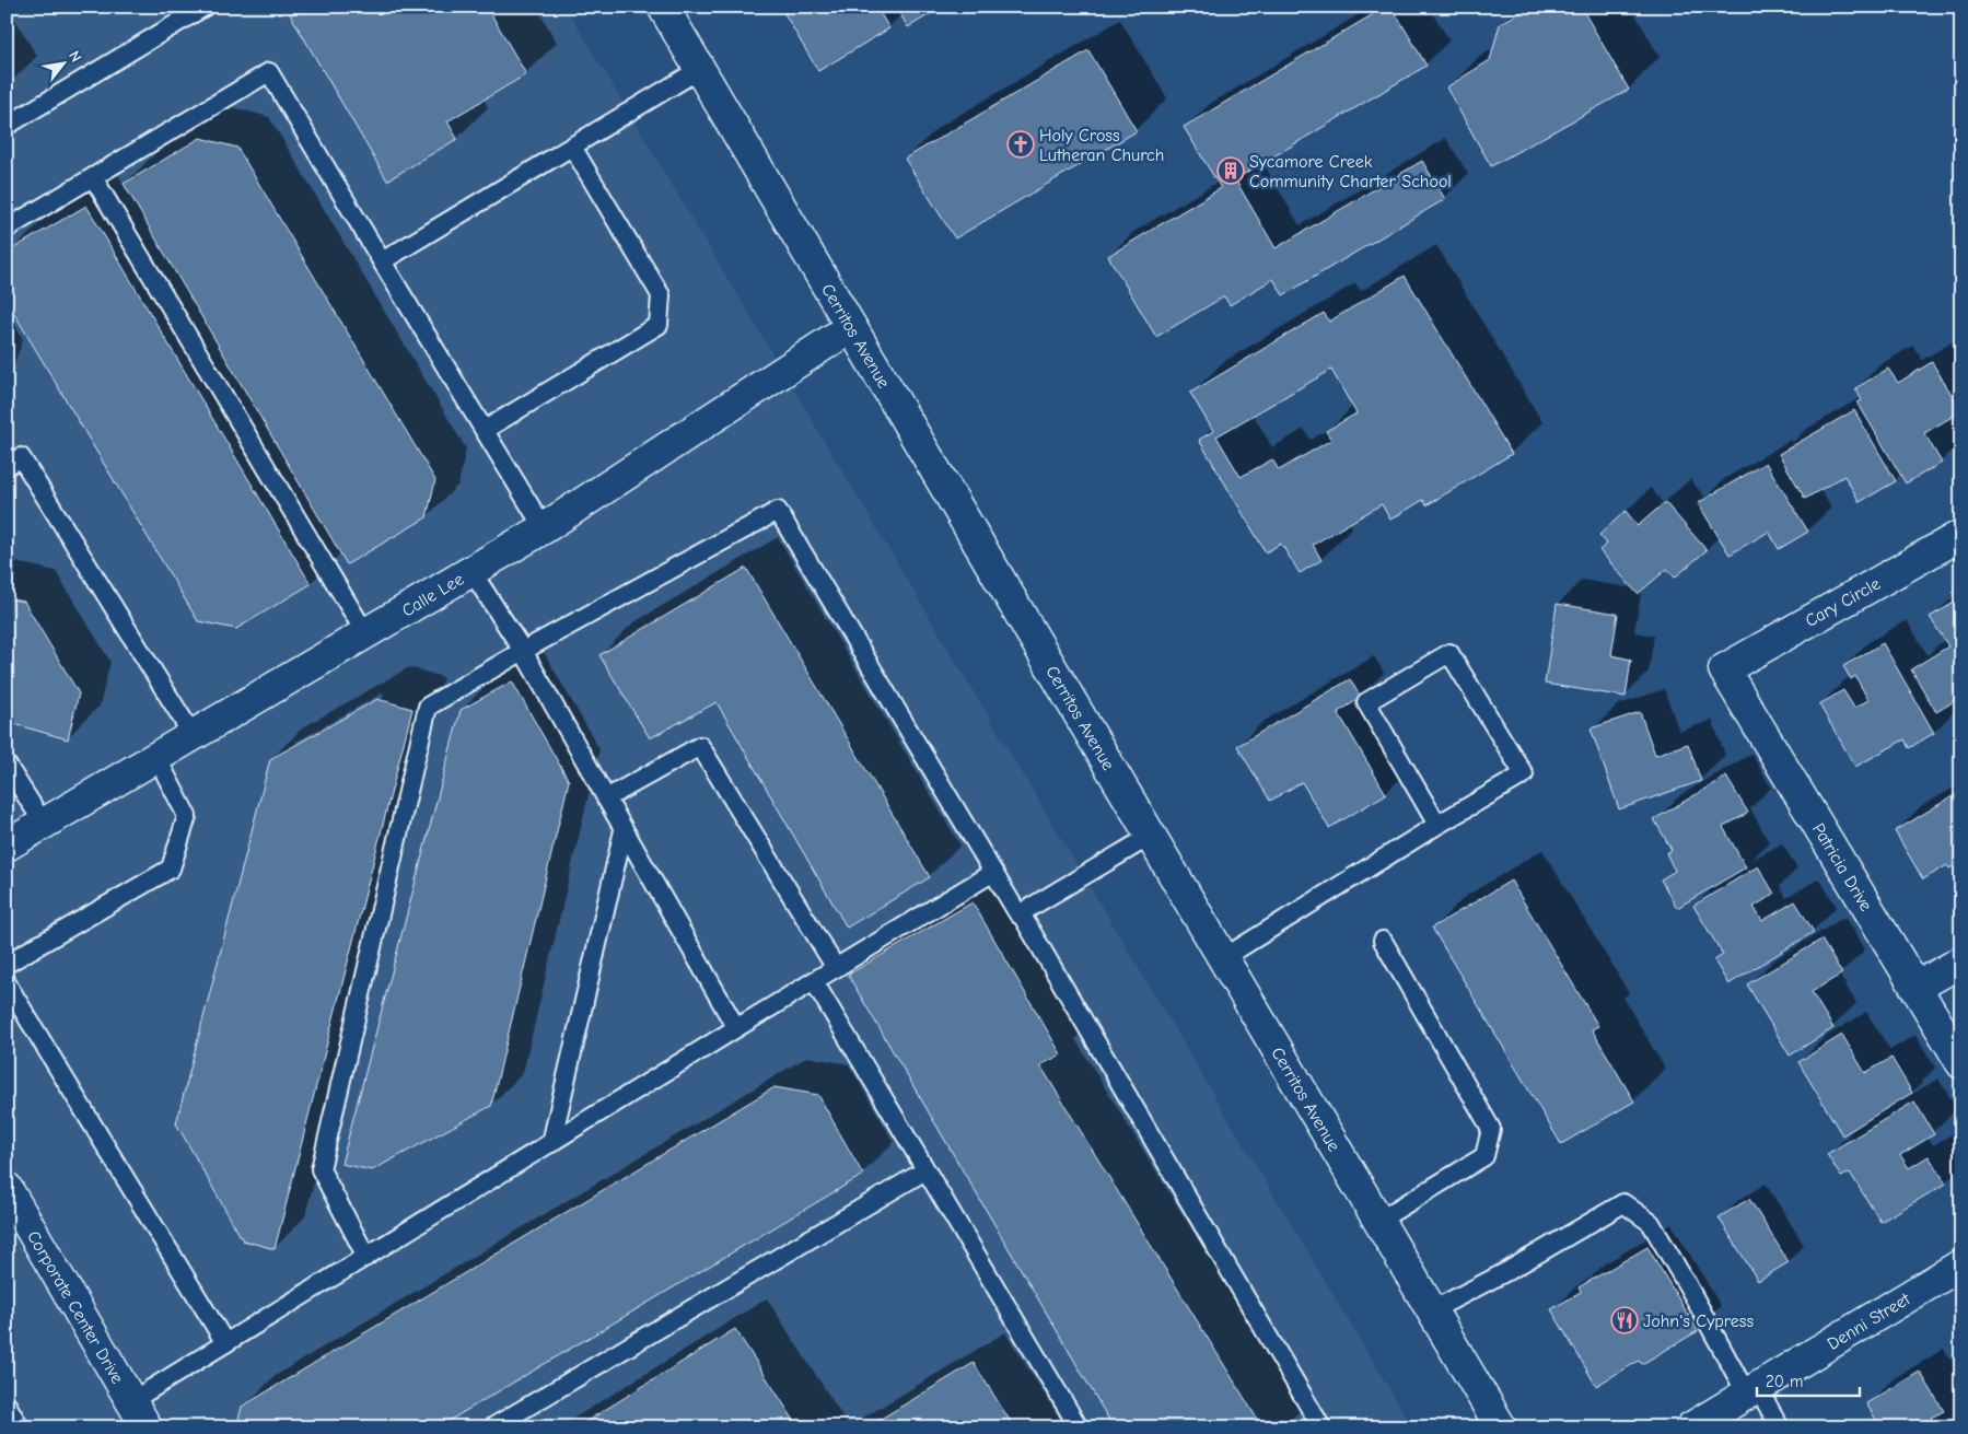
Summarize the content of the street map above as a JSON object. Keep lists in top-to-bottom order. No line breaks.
{"streets":{"street":["Cerritos Avenue","Calle Lee","Cary Circle","Patricia Drive","Corporate Center Drive","Denni Street"]},"crossings":[["Cerritos Avenue","Calle Lee"],["Cary Circle","Patricia Drive"]],"places":{"church":["Holy Cross Lutheran Church"],"building":["Sycamore Creek Community Charter School"],"restaurant":["John's Cypress"]},"scale_bar":"20 m","north":"top right"}
